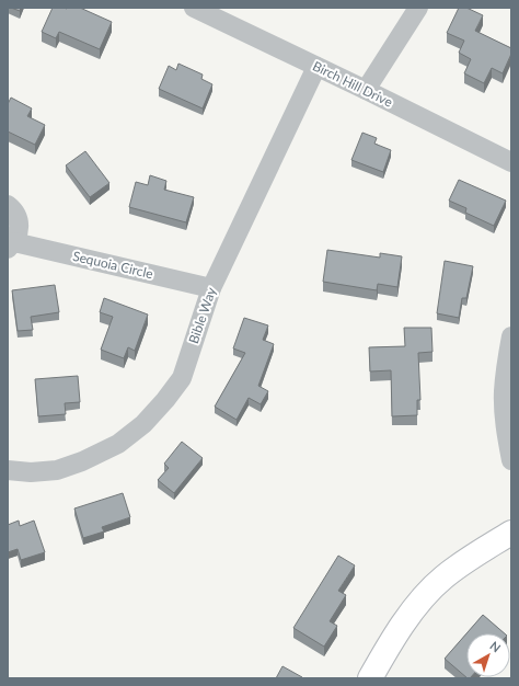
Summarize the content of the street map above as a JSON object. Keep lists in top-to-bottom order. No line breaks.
{"streets":{"street":["Birch Hill Drive","Sequoia Circle","Bible Way"]},"crossings":[["Birch Hill Drive","Bible Way"],["Sequoia Circle","Bible Way"]],"north":"top right"}
